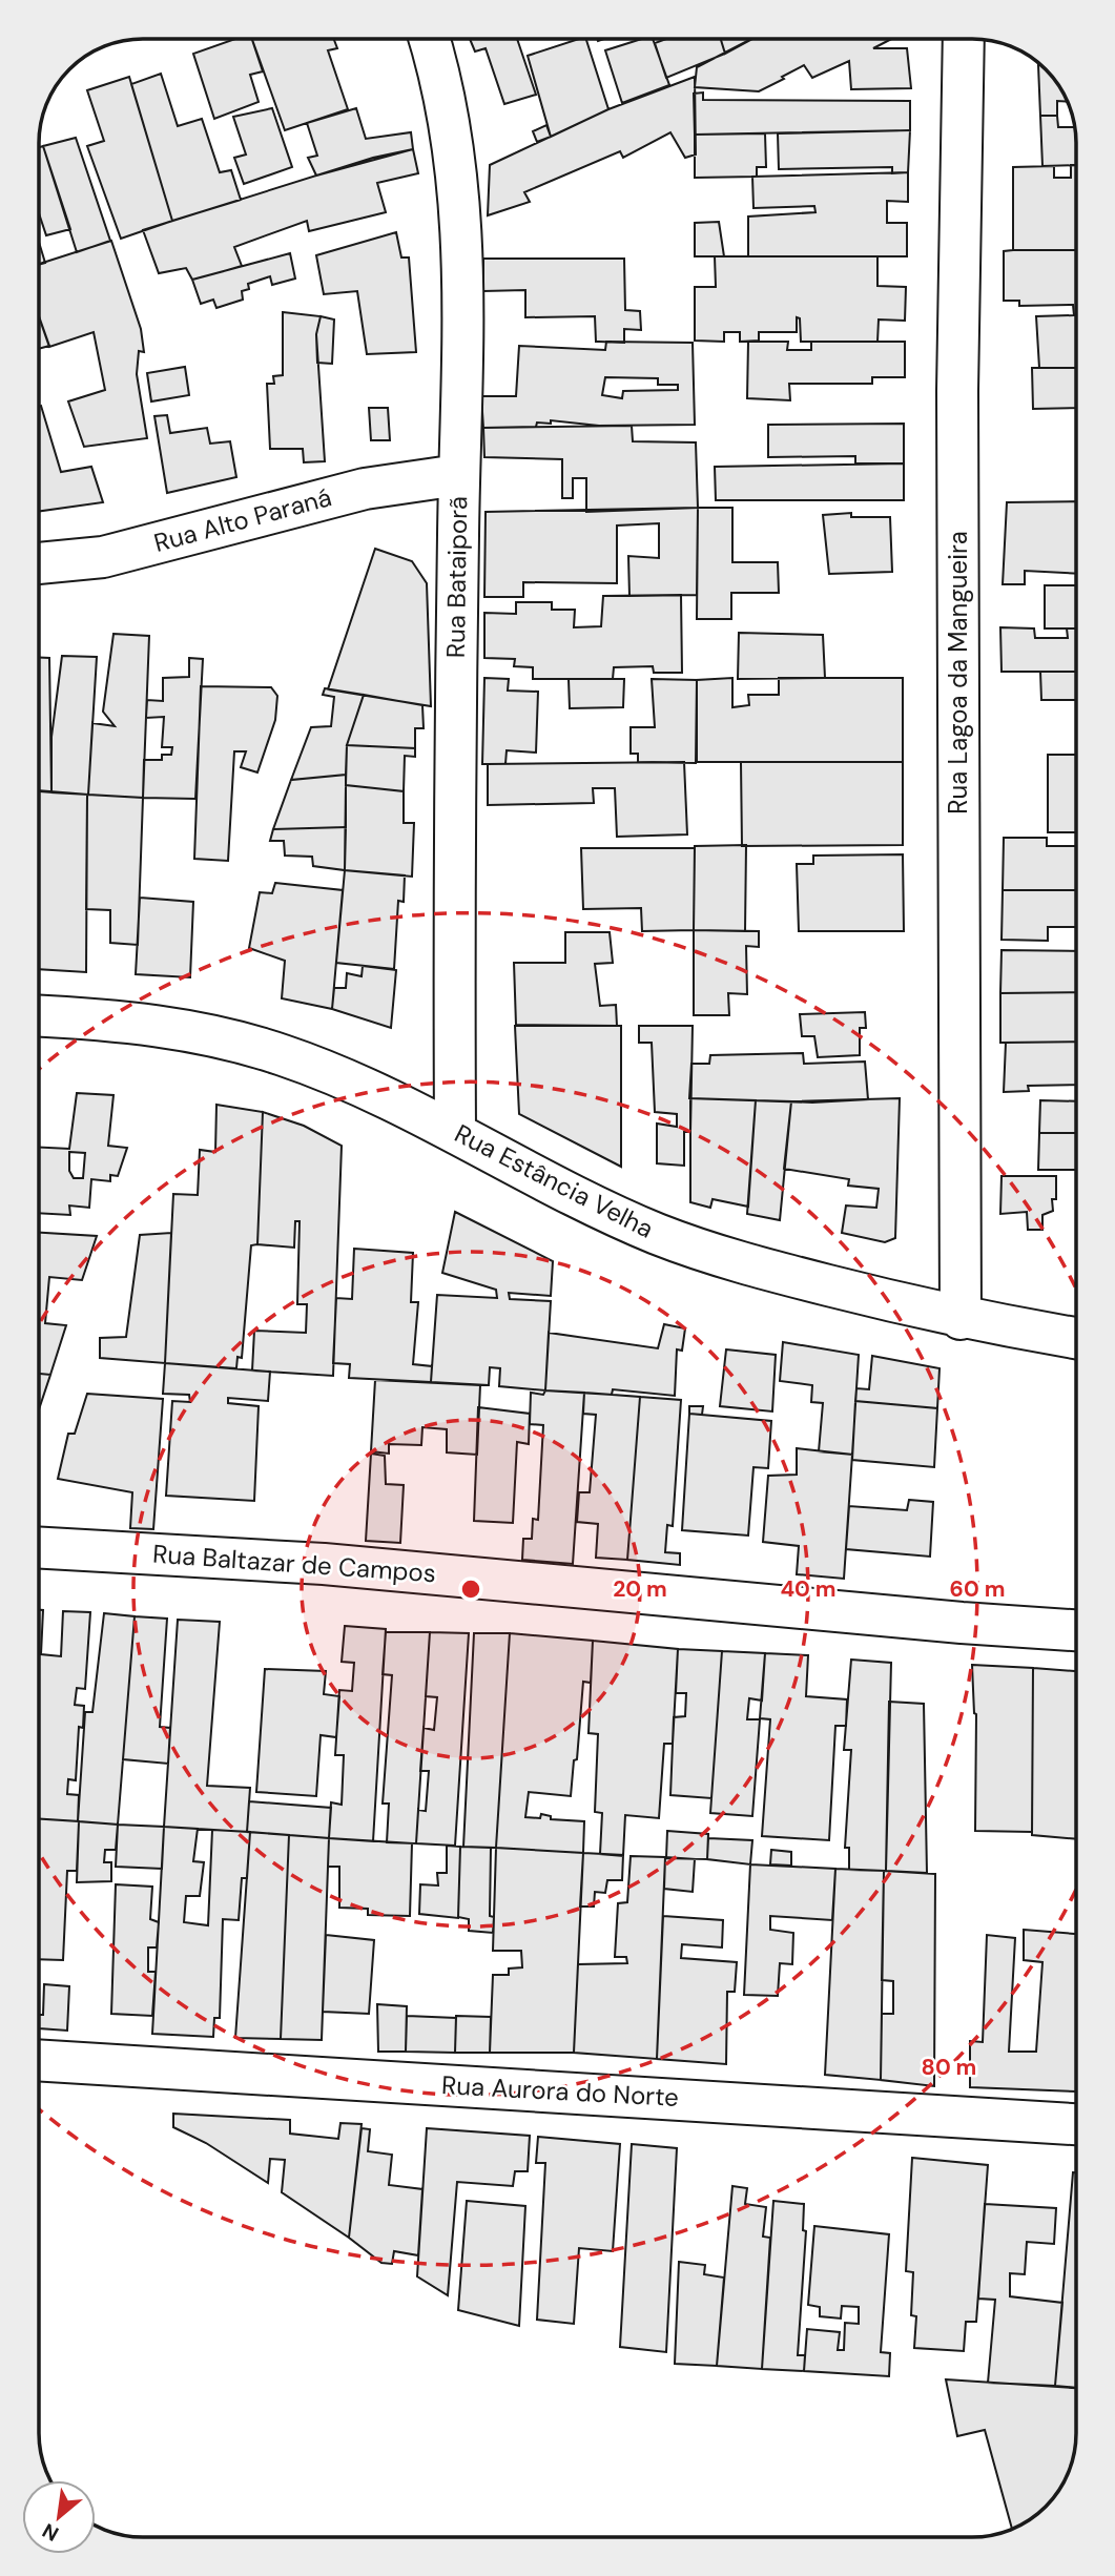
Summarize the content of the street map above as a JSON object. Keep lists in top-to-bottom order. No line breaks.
{"streets":{"street":["Rua Alto Paraná","Rua Bataiporã","Rua Lagoa da Mangueira","Rua Estância Velha","Rua Baltazar de Campos","Rua Aurora do Norte"]},"crossings":[["Rua Alto Paraná","Rua Bataiporã"],["Rua Bataiporã","Rua Estância Velha"],["Rua Lagoa da Mangueira","Rua Estância Velha"]],"north":"bottom left","rings":["20 m","40 m","60 m","80 m"]}
